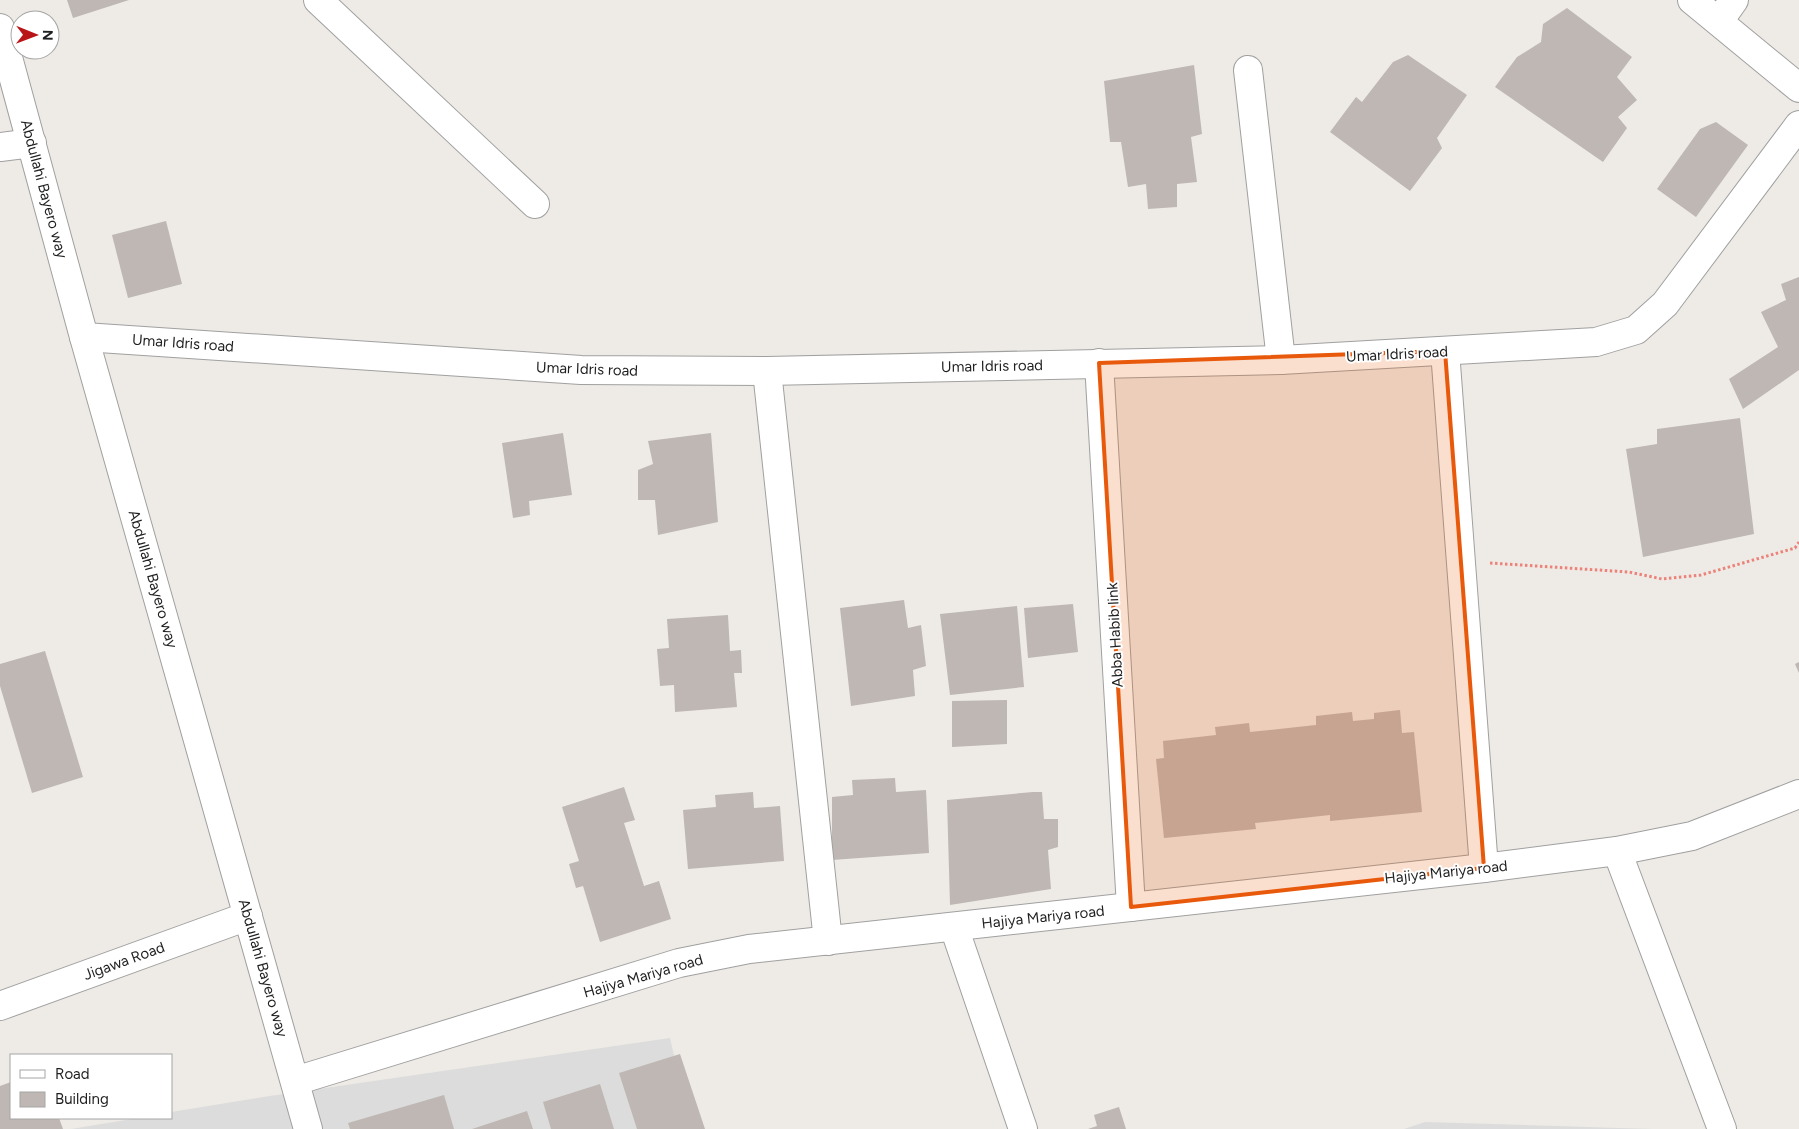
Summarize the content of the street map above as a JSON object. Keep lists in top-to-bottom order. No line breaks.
{"streets":{"street":["Abdullahi Bayero way","Umar Idris road","Abba Habib link","Hajiya Mariya road","Jigawa Road"]},"crossings":[["Abdullahi Bayero way","Umar Idris road"],["Abdullahi Bayero way","Hajiya Mariya road"],["Abdullahi Bayero way","Jigawa Road"],["Umar Idris road","Abba Habib link"],["Abba Habib link","Hajiya Mariya road"]],"legend":["Road","Building"],"north":"right"}
